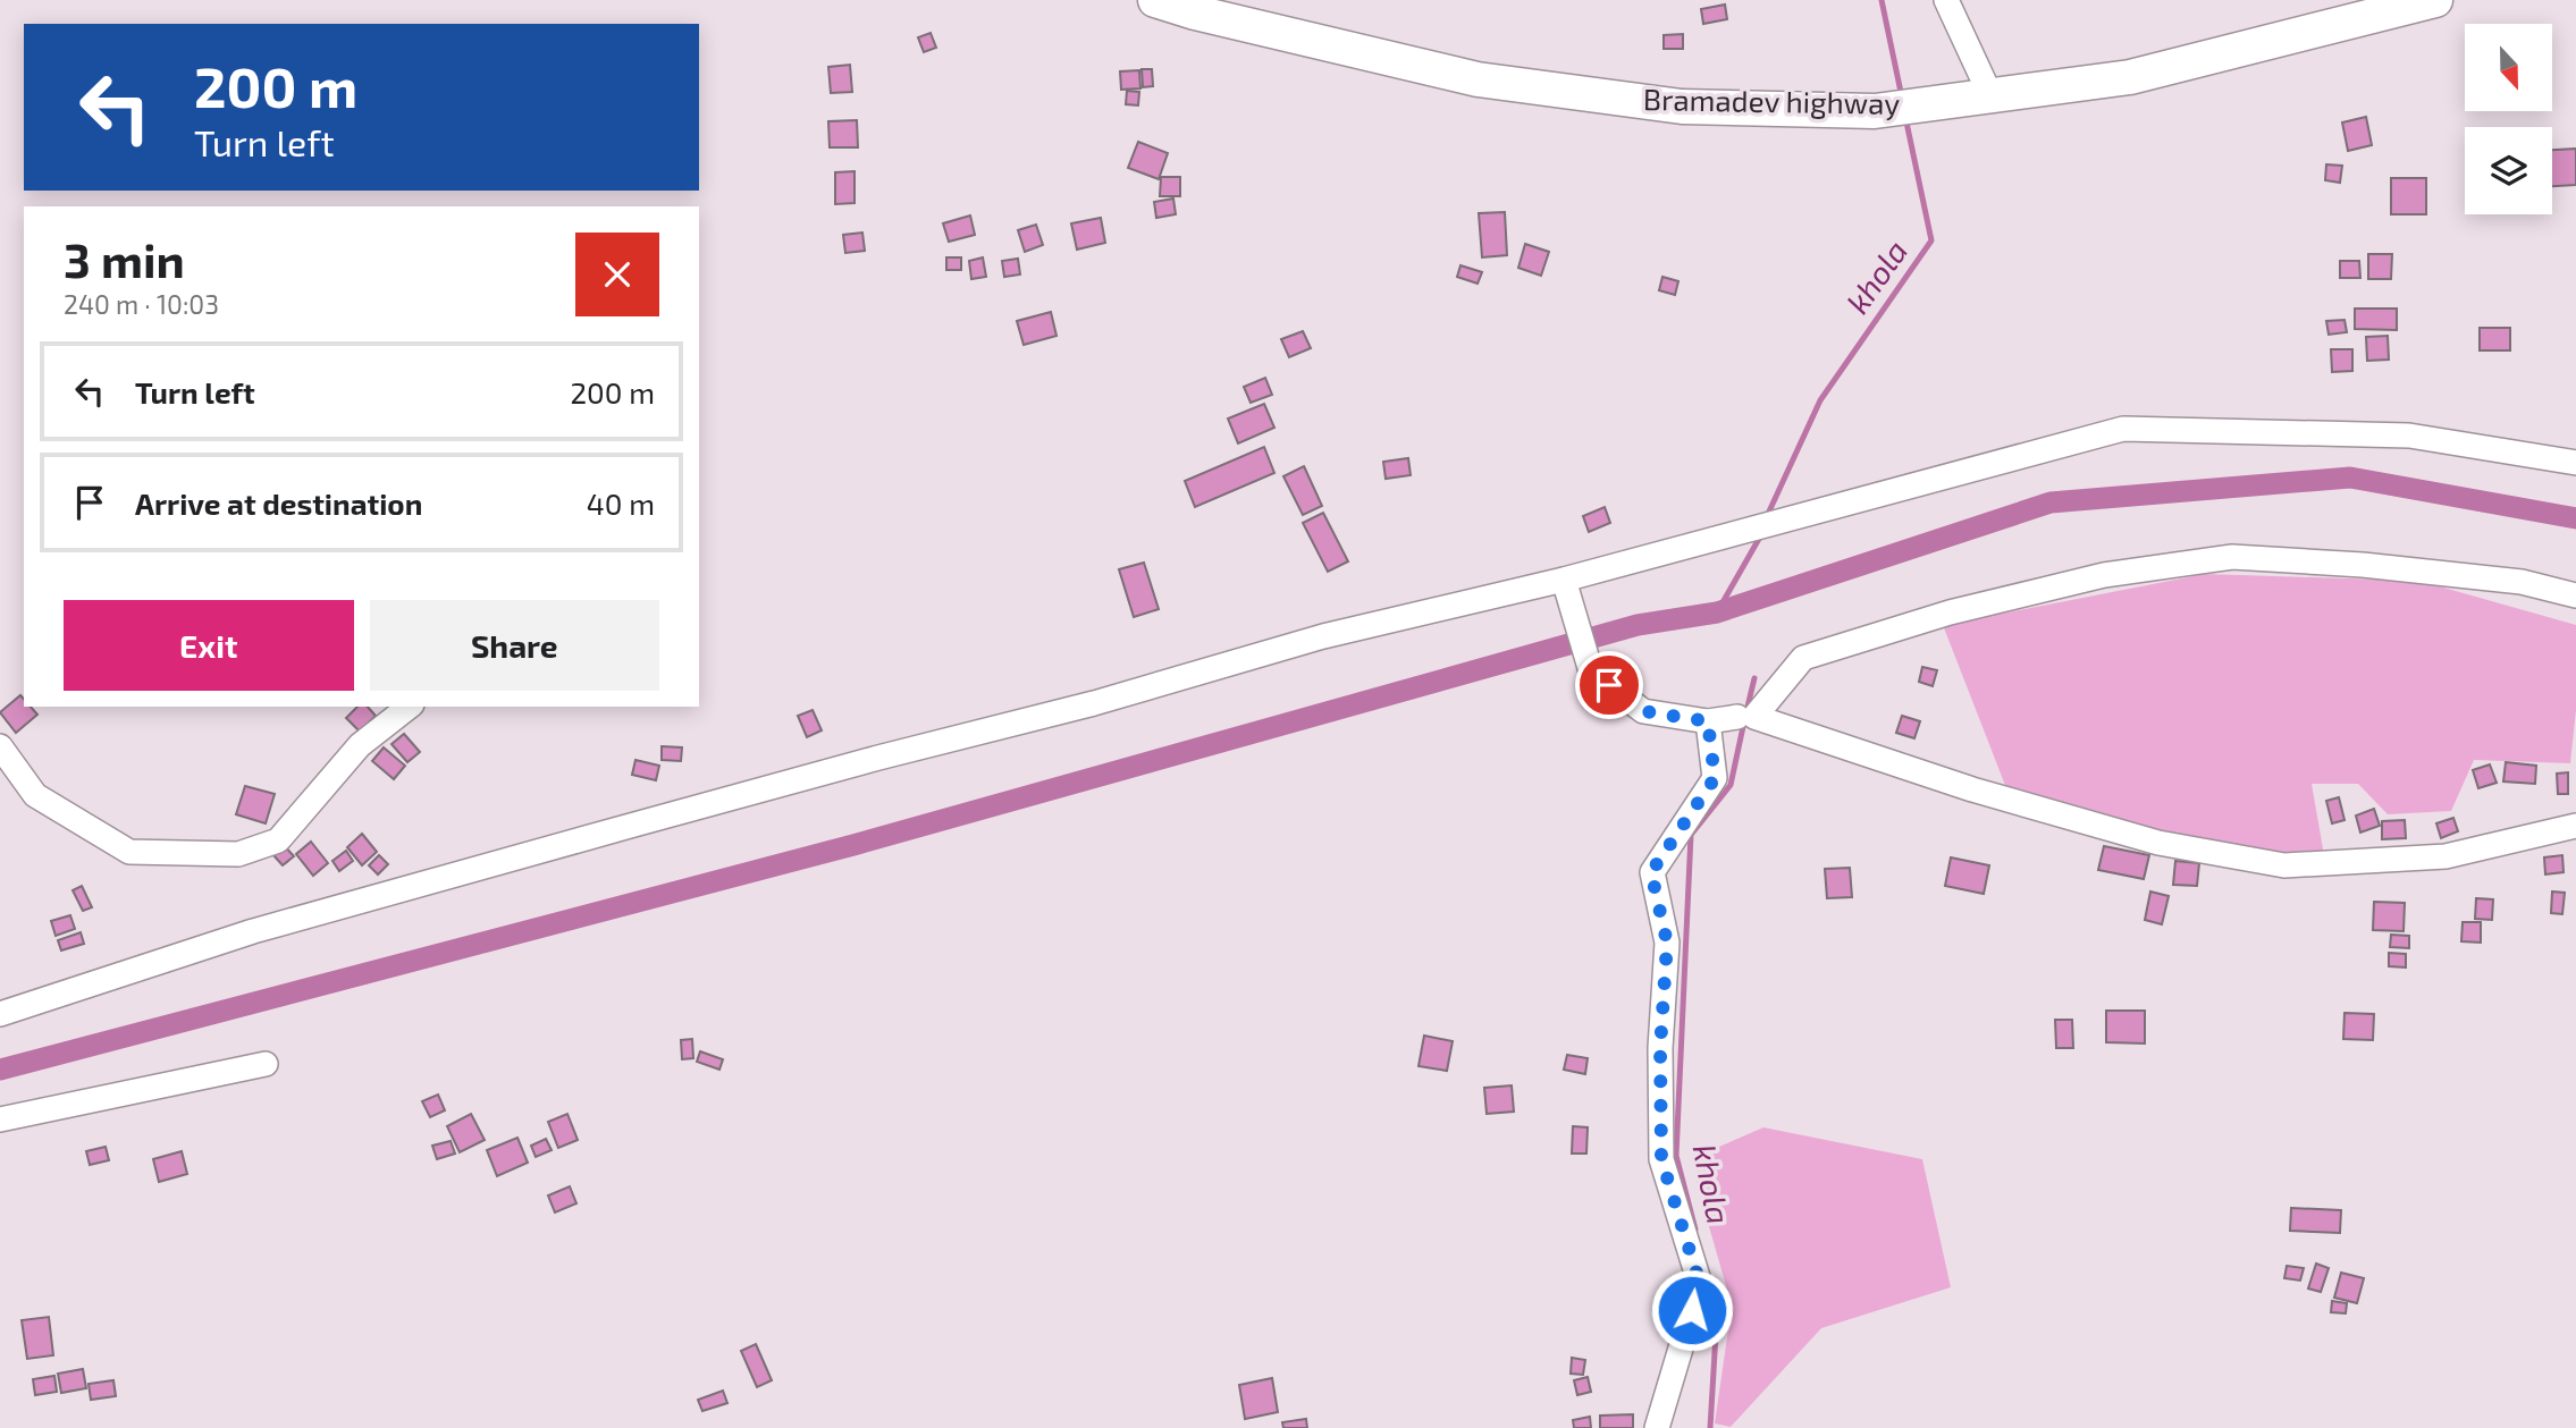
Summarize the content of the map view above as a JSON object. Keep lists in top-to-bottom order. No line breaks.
{"streets":{"street":["Bramadev highway"]},"water":["khola"],"north":"bottom","page":{"turn":["200 m","Turn left"],"heading":["3 min","240 m · 10:03"],"list":[{"name":"Turn left","value":"200 m"},{"name":"Arrive at destination","value":"40 m"}],"buttons":["Exit","Share"]}}
